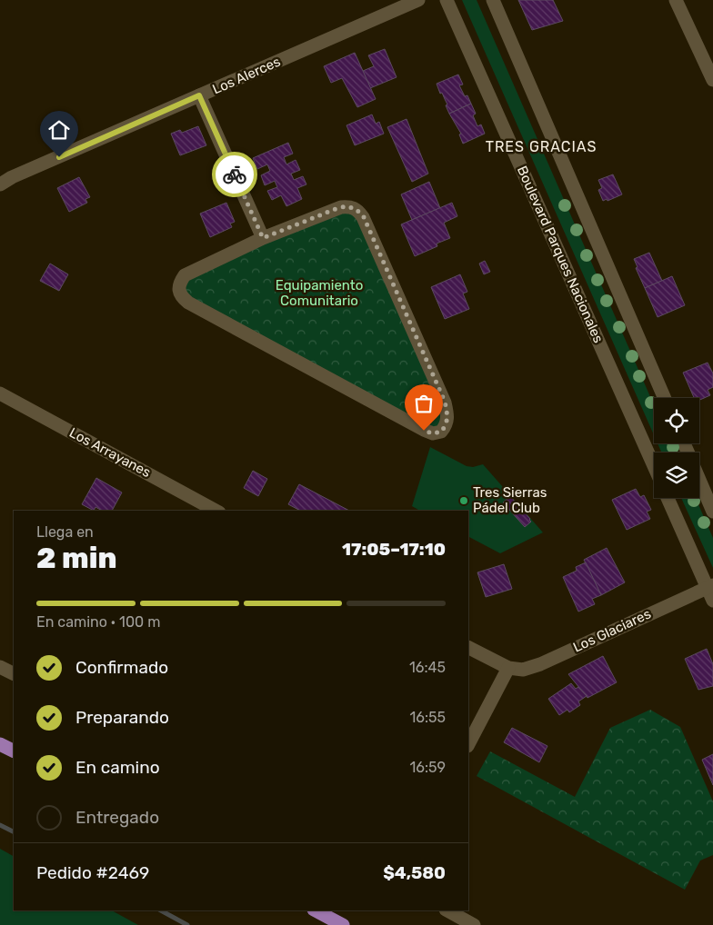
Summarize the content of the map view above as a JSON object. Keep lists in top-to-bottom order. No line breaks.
{"streets":{"street":["Los Alerces","Boulevard Parques Nacionales","Los Arrayanes","Los Glaciares"]},"districts":["TRES GRACIAS"],"parks":["Equipamiento Comunitario"],"places":["Tres Sierras Pádel Club"],"page":{"heading":["2 min","Llega en","17:05–17:10"],"panel":["Pedido #2469","$4,580"],"bar":"En camino · 100 m","list":[["Confirmado","16:45"],["Preparando","16:55"],["En camino","16:59"],"Entregado"]}}
